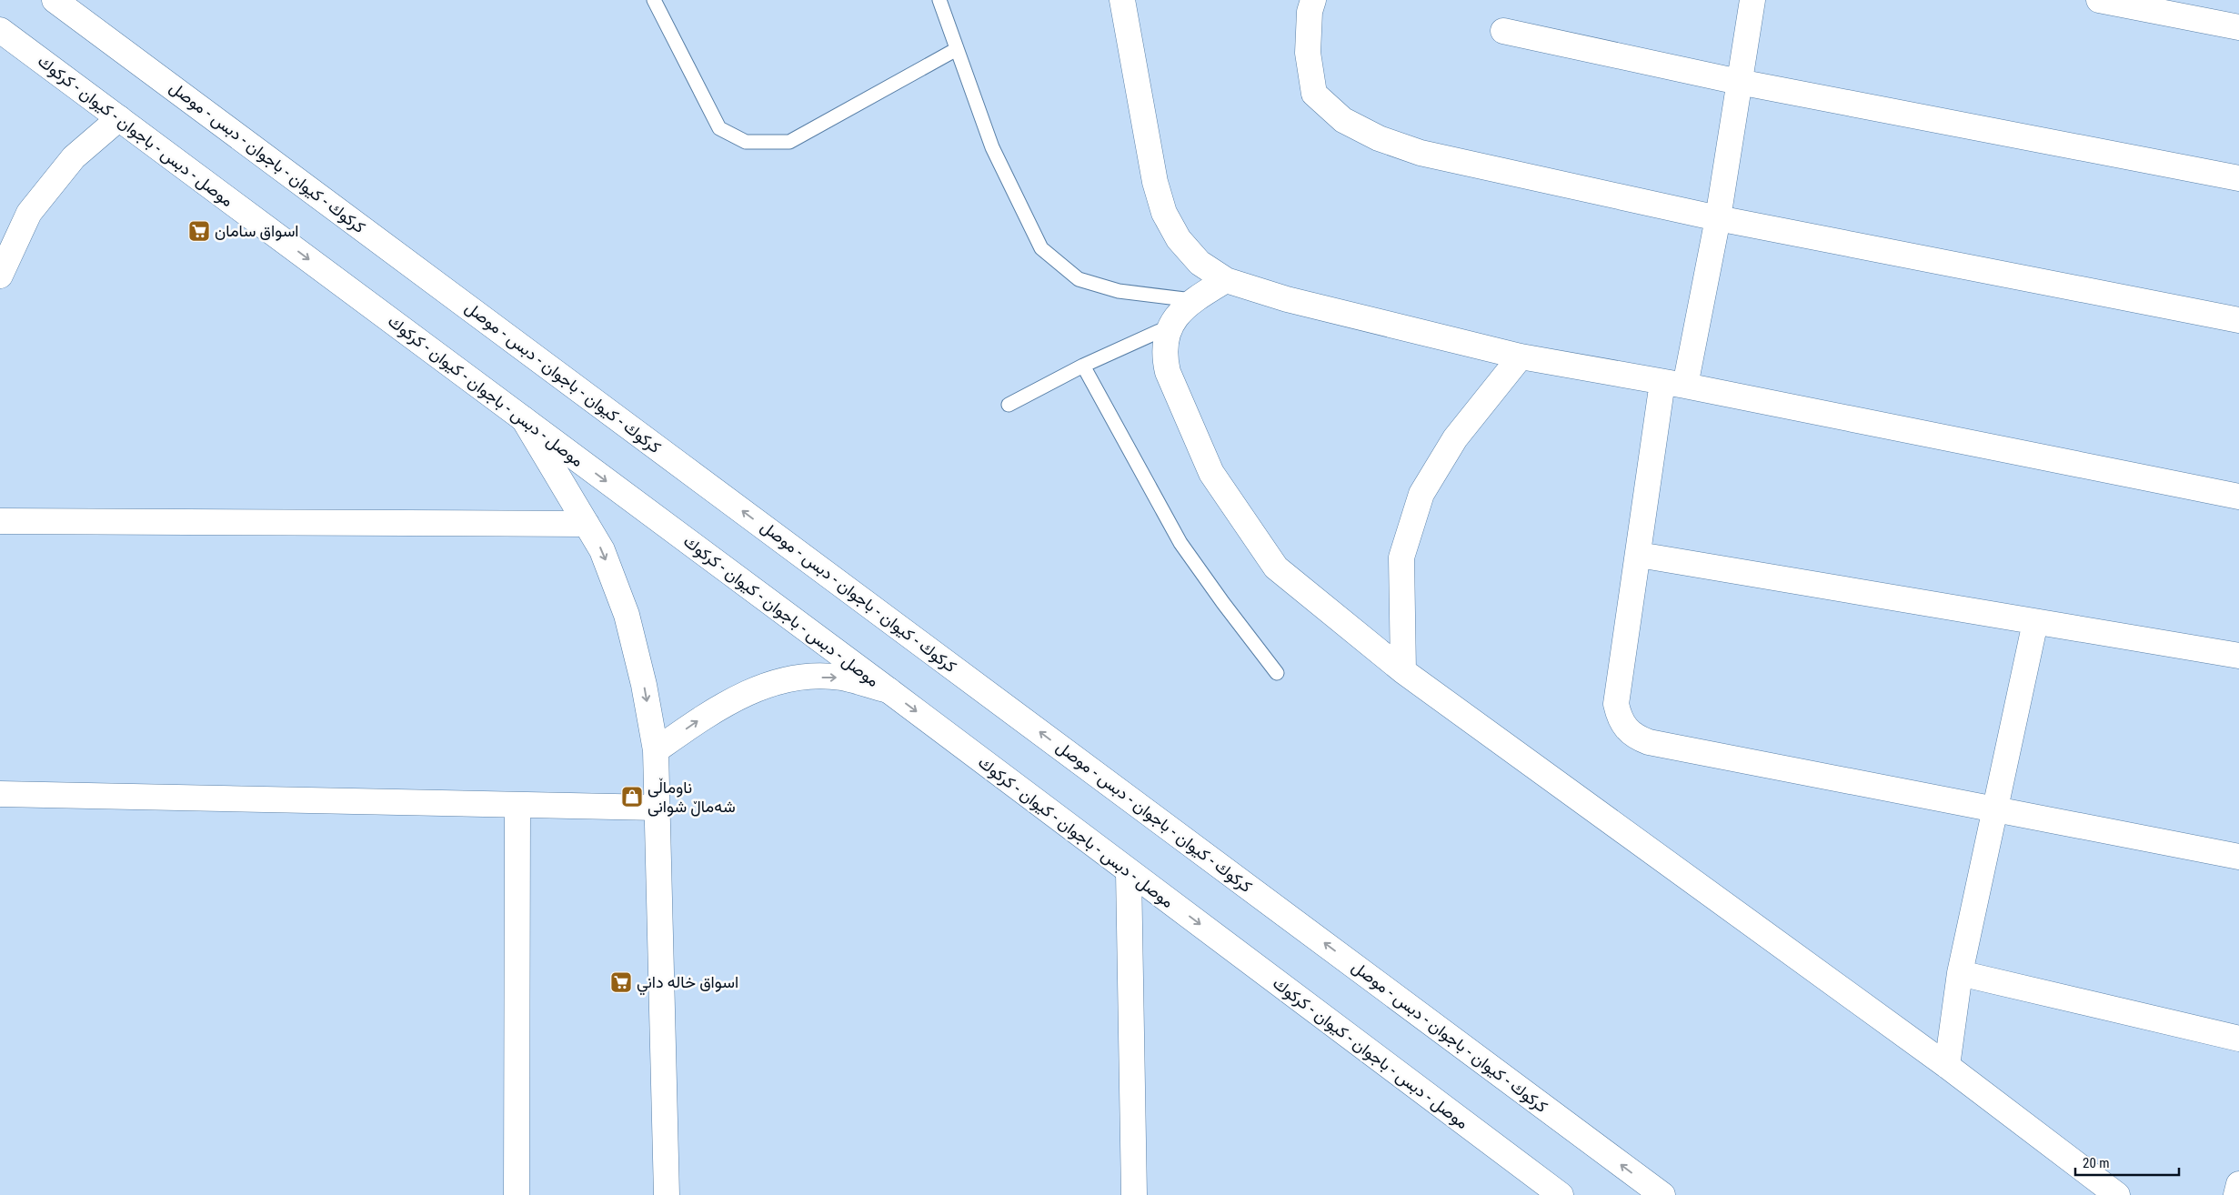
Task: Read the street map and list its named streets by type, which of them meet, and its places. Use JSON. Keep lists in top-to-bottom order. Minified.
{"streets":{"street":["موصل - دبس - باجوان - كيوان - كركوك","كركوك - كيوان - باجوان - دبس - موصل"]},"one_way":["موصل - دبس - باجوان - كيوان - كركوك","كركوك - كيوان - باجوان - دبس - موصل"],"places":{"supermarket":["اسواق سامان","اسواق خاله داني"],"shop":["ناوماڵی شەماڵ شوانی"]},"scale_bar":"20 m"}
